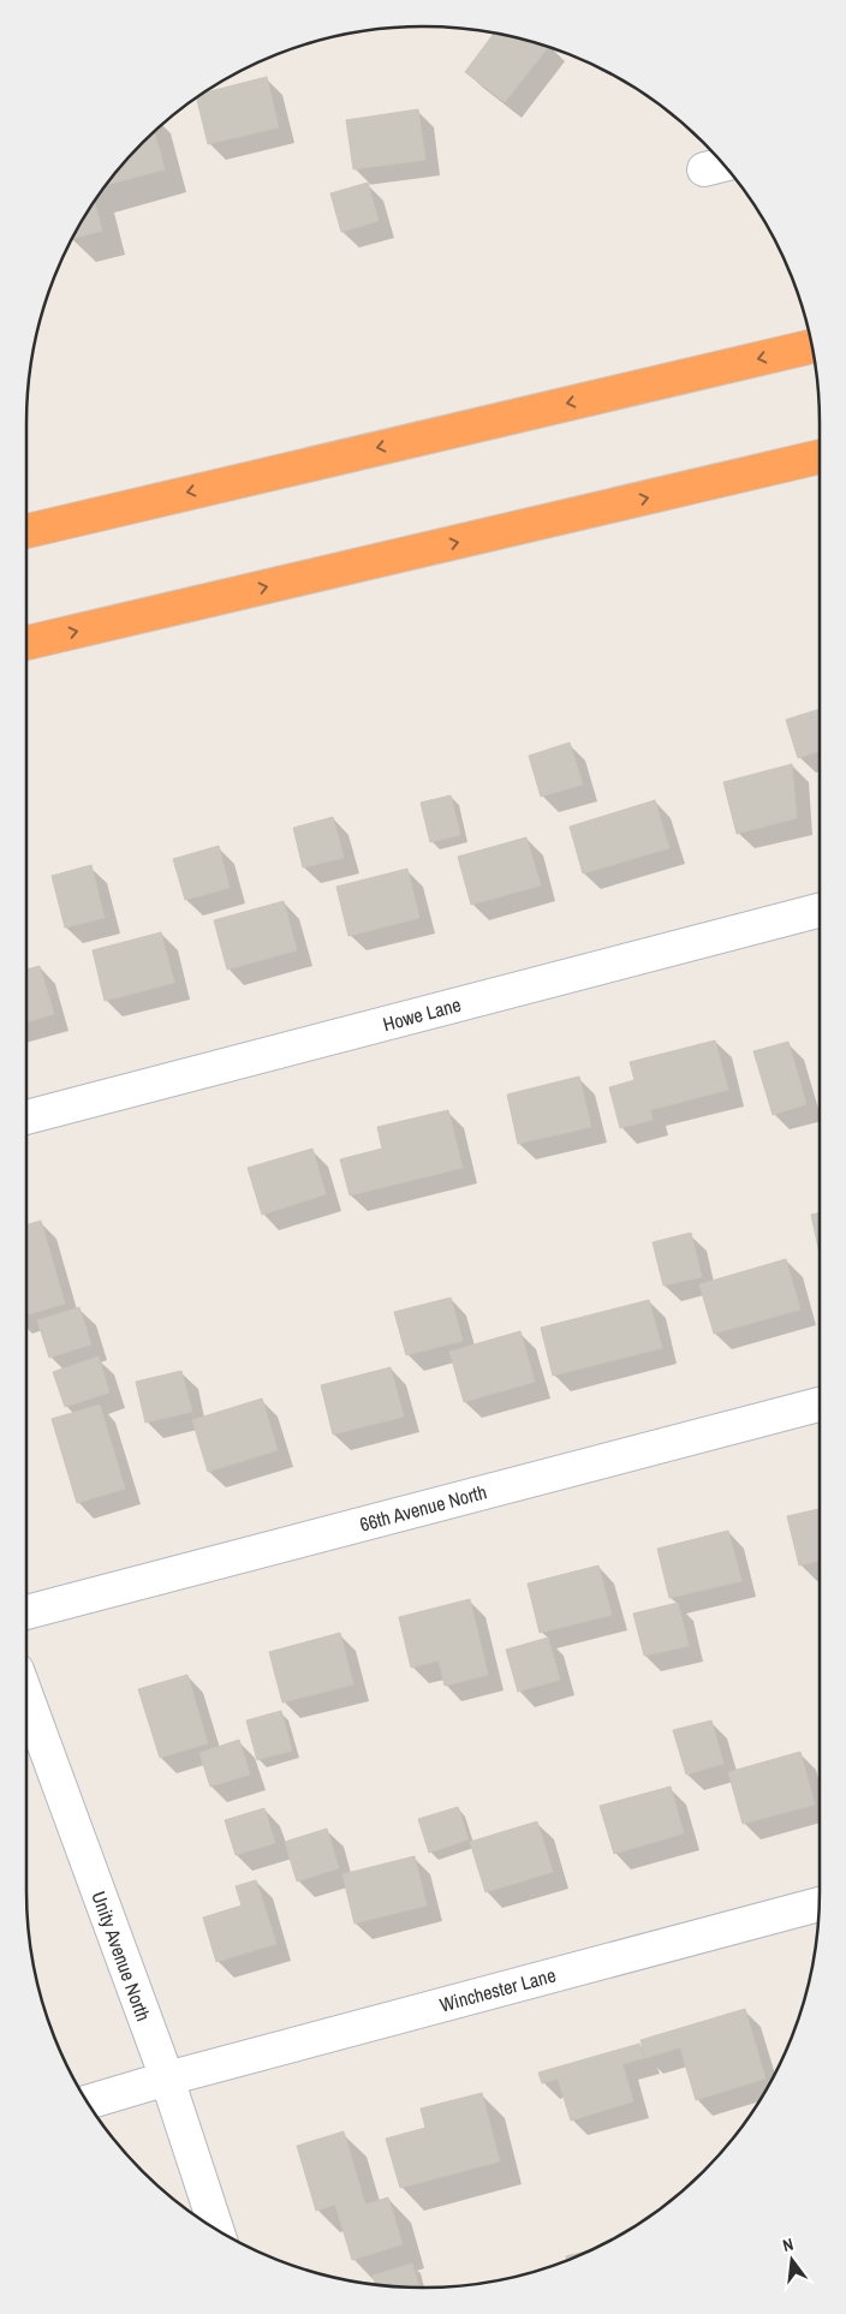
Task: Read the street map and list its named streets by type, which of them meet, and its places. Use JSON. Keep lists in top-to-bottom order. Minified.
{"streets":{"street":["Howe Lane","66th Avenue North","Unity Avenue North","Winchester Lane"]},"crossings":[["Unity Avenue North","Winchester Lane"]],"north":"top"}
